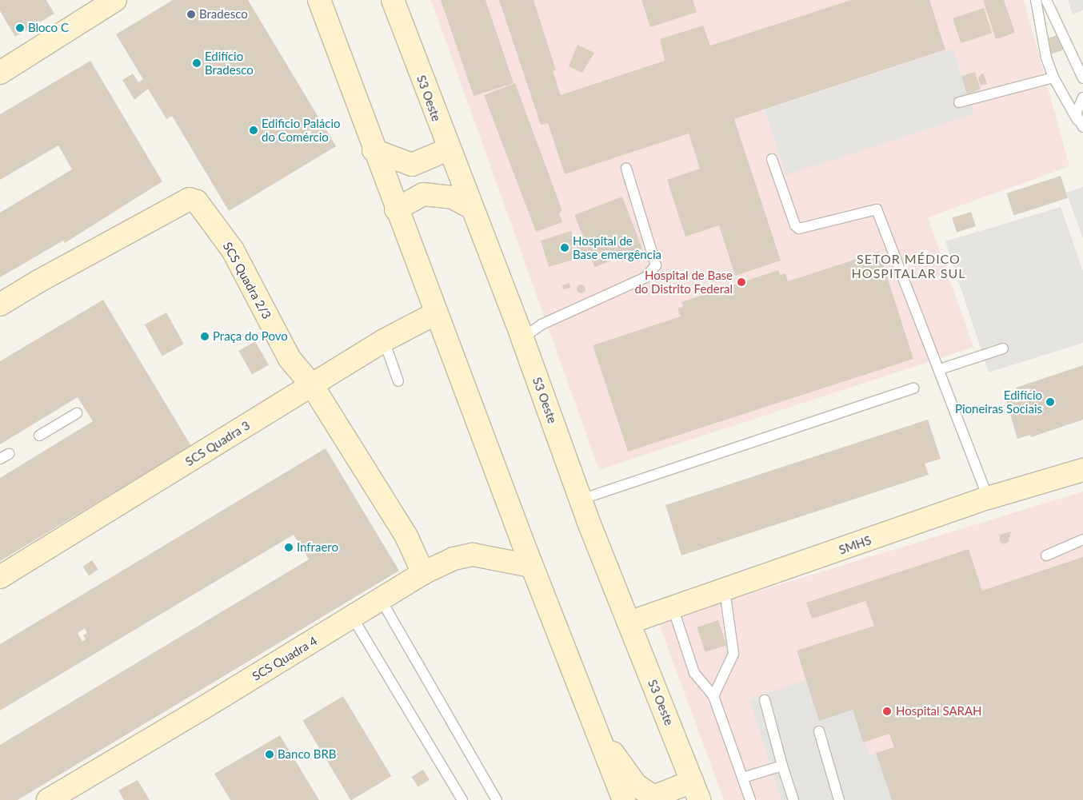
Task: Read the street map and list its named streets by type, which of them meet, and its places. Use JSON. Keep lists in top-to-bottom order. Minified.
{"streets":{"street":["S3 Oeste","SCS Quadra 2/3","SCS Quadra 3","SMHS","SCS Quadra 4"]},"crossings":[["S3 Oeste","SMHS"],["SCS Quadra 2/3","SCS Quadra 3"],["SCS Quadra 2/3","SCS Quadra 4"]],"districts":["SETOR MÉDICO HOSPITALAR SUL"],"places":["Bradesco","Bloco C","Edifício Bradesco","Edificio Palácio do Comércio","Hospital de Base emergência","Hospital de Base do Distrito Federal","Praça do Povo","Edifício Pioneiras Sociais","Infraero","Hospital SARAH","Banco BRB"]}
